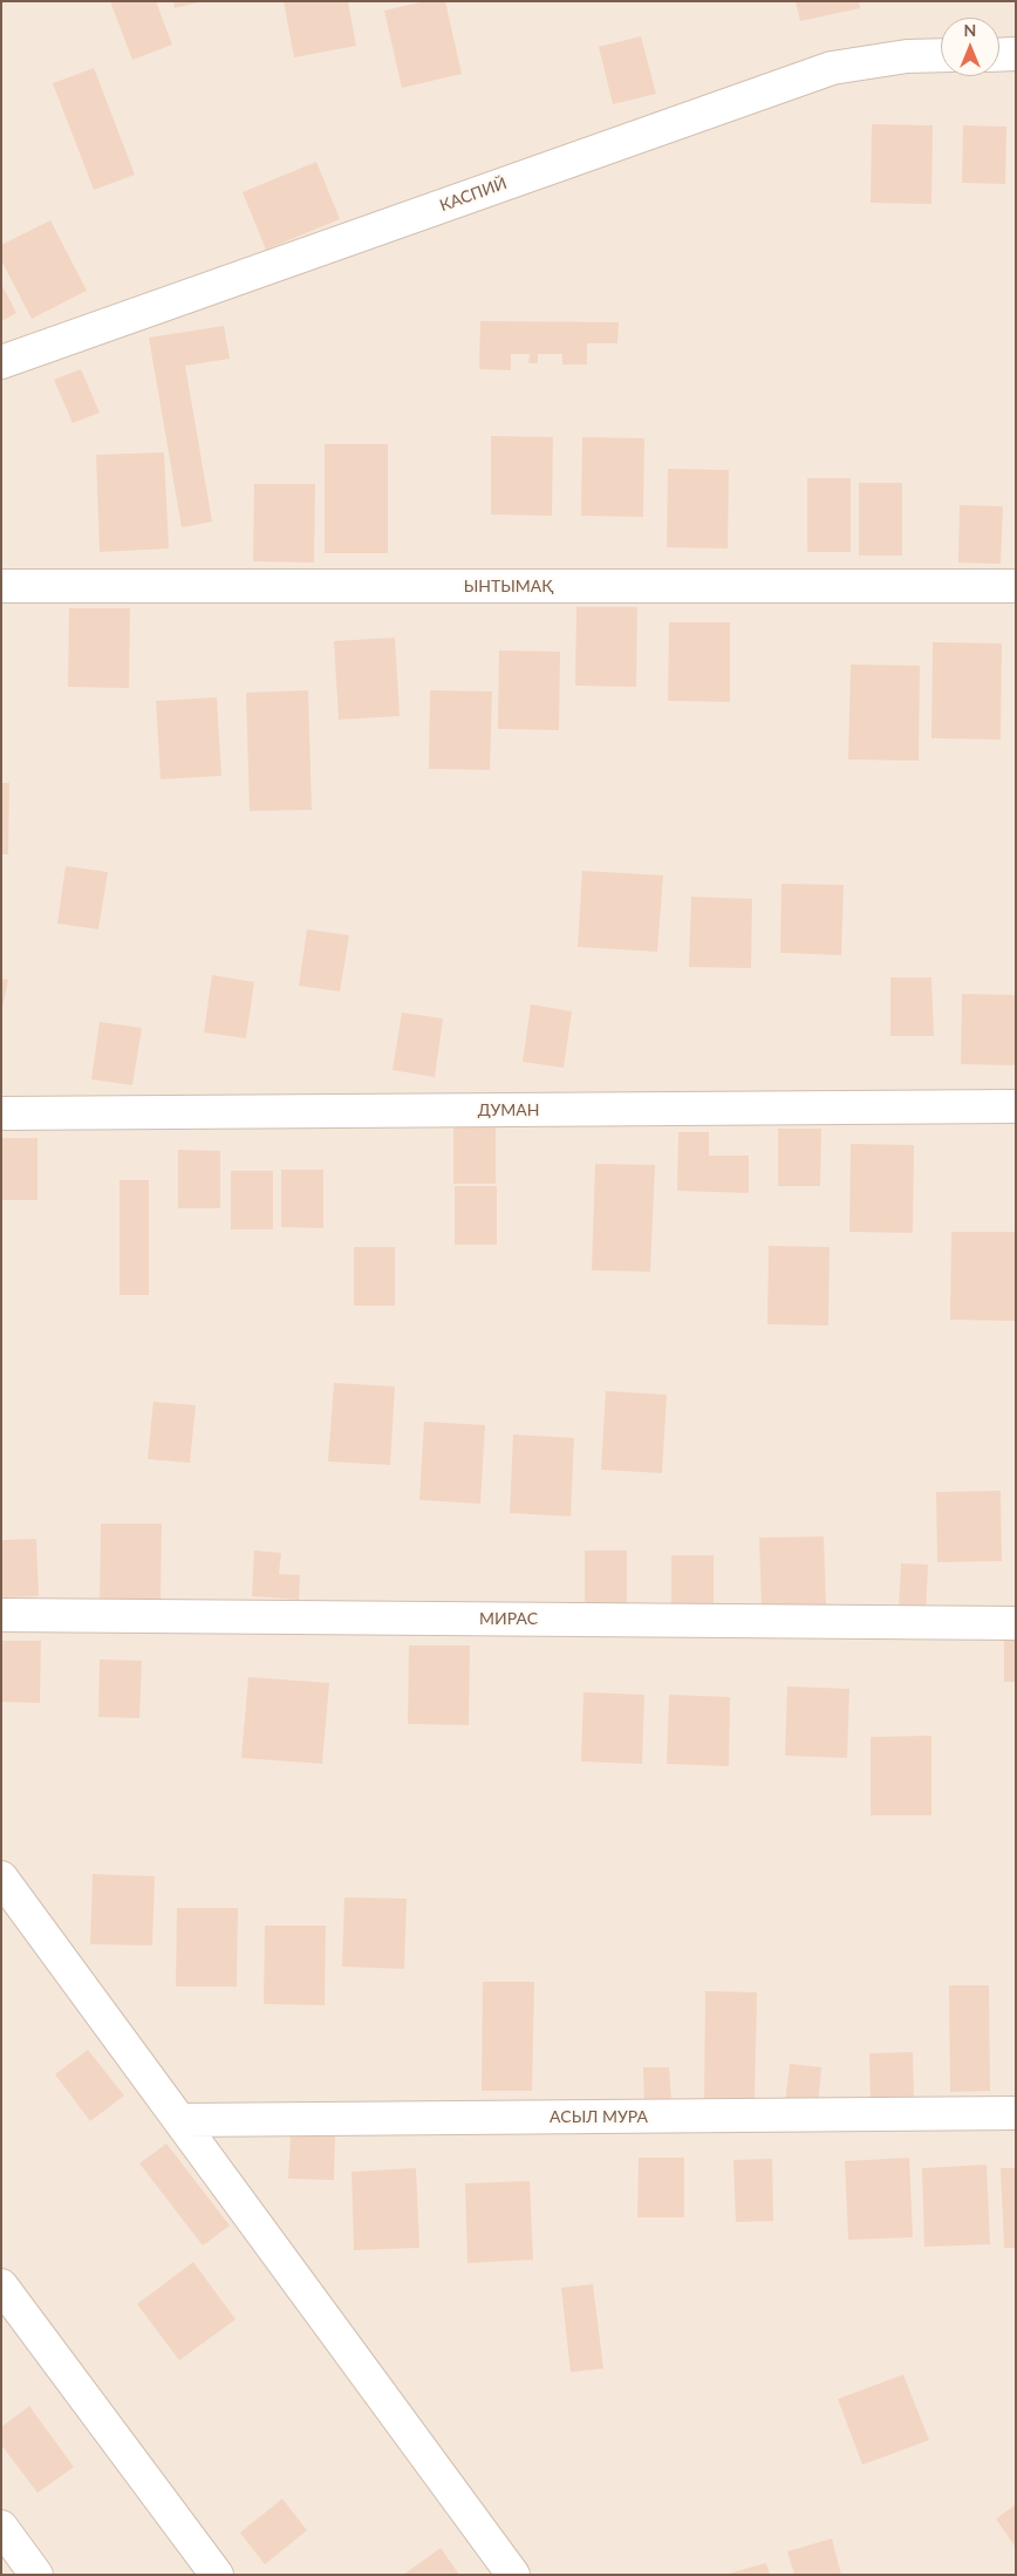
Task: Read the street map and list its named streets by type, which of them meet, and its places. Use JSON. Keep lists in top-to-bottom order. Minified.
{"streets":{"street":["КАСПИЙ","ЫНТЫМАҚ","ДУМАН","МИРАС","АСЫЛ МУРА"]},"north":"top"}
